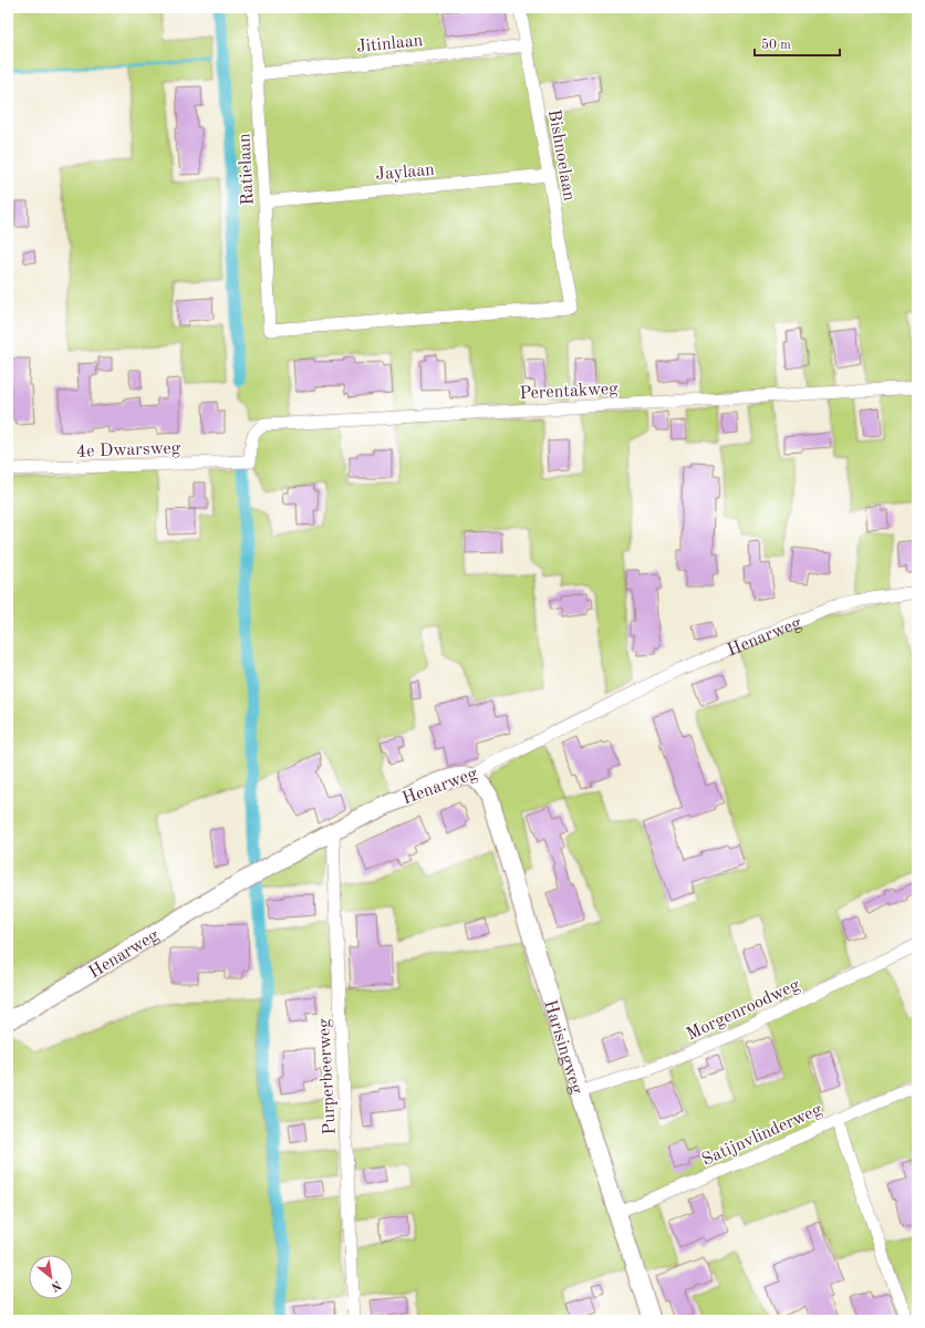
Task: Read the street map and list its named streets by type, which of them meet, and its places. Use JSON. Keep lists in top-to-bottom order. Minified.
{"streets":{"street":["Jitinlaan","Bishnoelaan","Ratielaan","Jaylaan","Perentakweg","4e Dwarsweg","Henarweg","Morgenroodweg","Harisingweg","Purperbeerweg","Satijnvlinderweg"]},"crossings":[["Jitinlaan","Bishnoelaan"],["Jitinlaan","Ratielaan"],["Bishnoelaan","Ratielaan"],["Bishnoelaan","Jaylaan"],["Ratielaan","Jaylaan"],["Perentakweg","4e Dwarsweg"],["Henarweg","Harisingweg"],["Henarweg","Purperbeerweg"],["Morgenroodweg","Harisingweg"],["Harisingweg","Satijnvlinderweg"]],"scale_bar":"50 m","north":"bottom right"}
